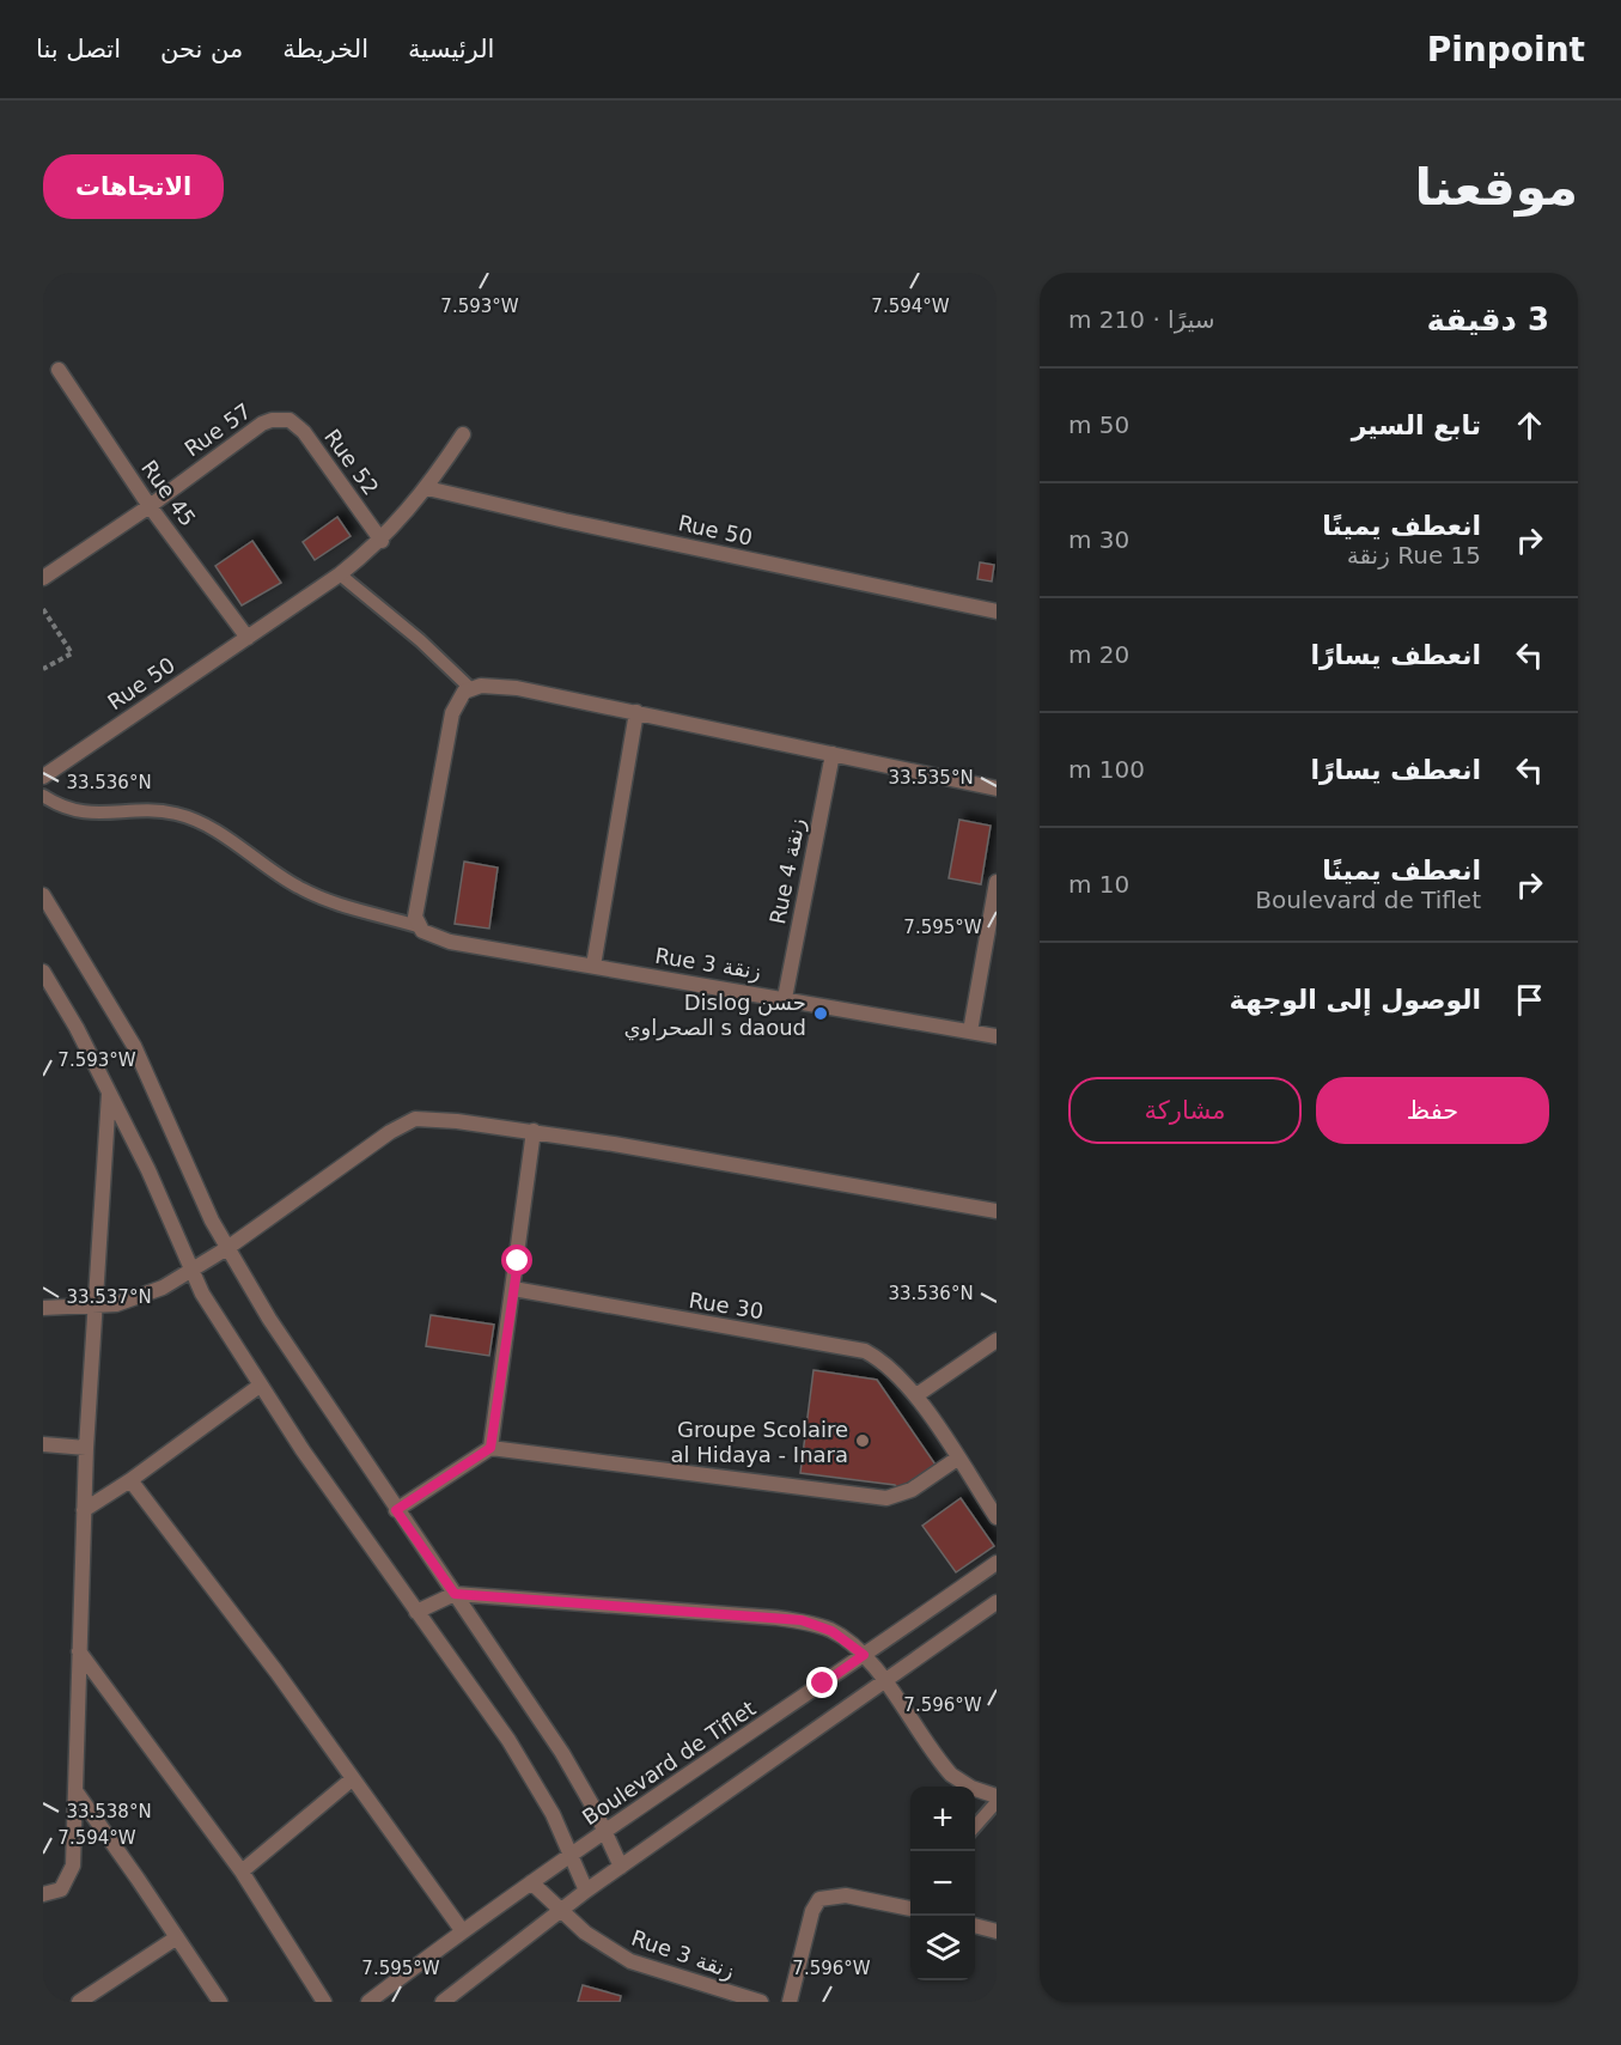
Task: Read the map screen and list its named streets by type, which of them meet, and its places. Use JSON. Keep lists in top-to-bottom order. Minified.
{"streets":{"street":["Rue 57","Rue 52","Rue 45","Rue 50","Rue 4 زنقة","Rue 3 زنقة","Rue 30","Boulevard de Tiflet"]},"crossings":[["Rue 57","Rue 52"],["Rue 57","Rue 45"],["Rue 52","Rue 50"],["Rue 45","Rue 50"],["Rue 4 زنقة","Rue 3 زنقة"],["Rue 3 زنقة","Boulevard de Tiflet"]],"places":["Dislog حسن الصحراوي s daoud","Groupe Scolaire al Hidaya - Inara"],"page":{"header":"Pinpoint","nav":["الرئيسية","الخريطة","من نحن","اتصل بنا"],"buttons":["الاتجاهات",["حفظ","مشاركة"]],"title":"موقعنا","heading":["3 دقيقة","سيرًا · 210 m"],"list":[["تابع السير","50 m"],["انعطف يمينًا","Rue 15 زنقة","30 m"],["انعطف يسارًا","20 m"],["انعطف يسارًا","100 m"],["انعطف يمينًا","Boulevard de Tiflet","10 m"],"الوصول إلى الوجهة"],"map_buttons":["+","−"]},"coordinates":["7.593°W","7.594°W","33.535°N","33.536°N","7.595°W","33.537°N","7.596°W","33.538°N"]}
